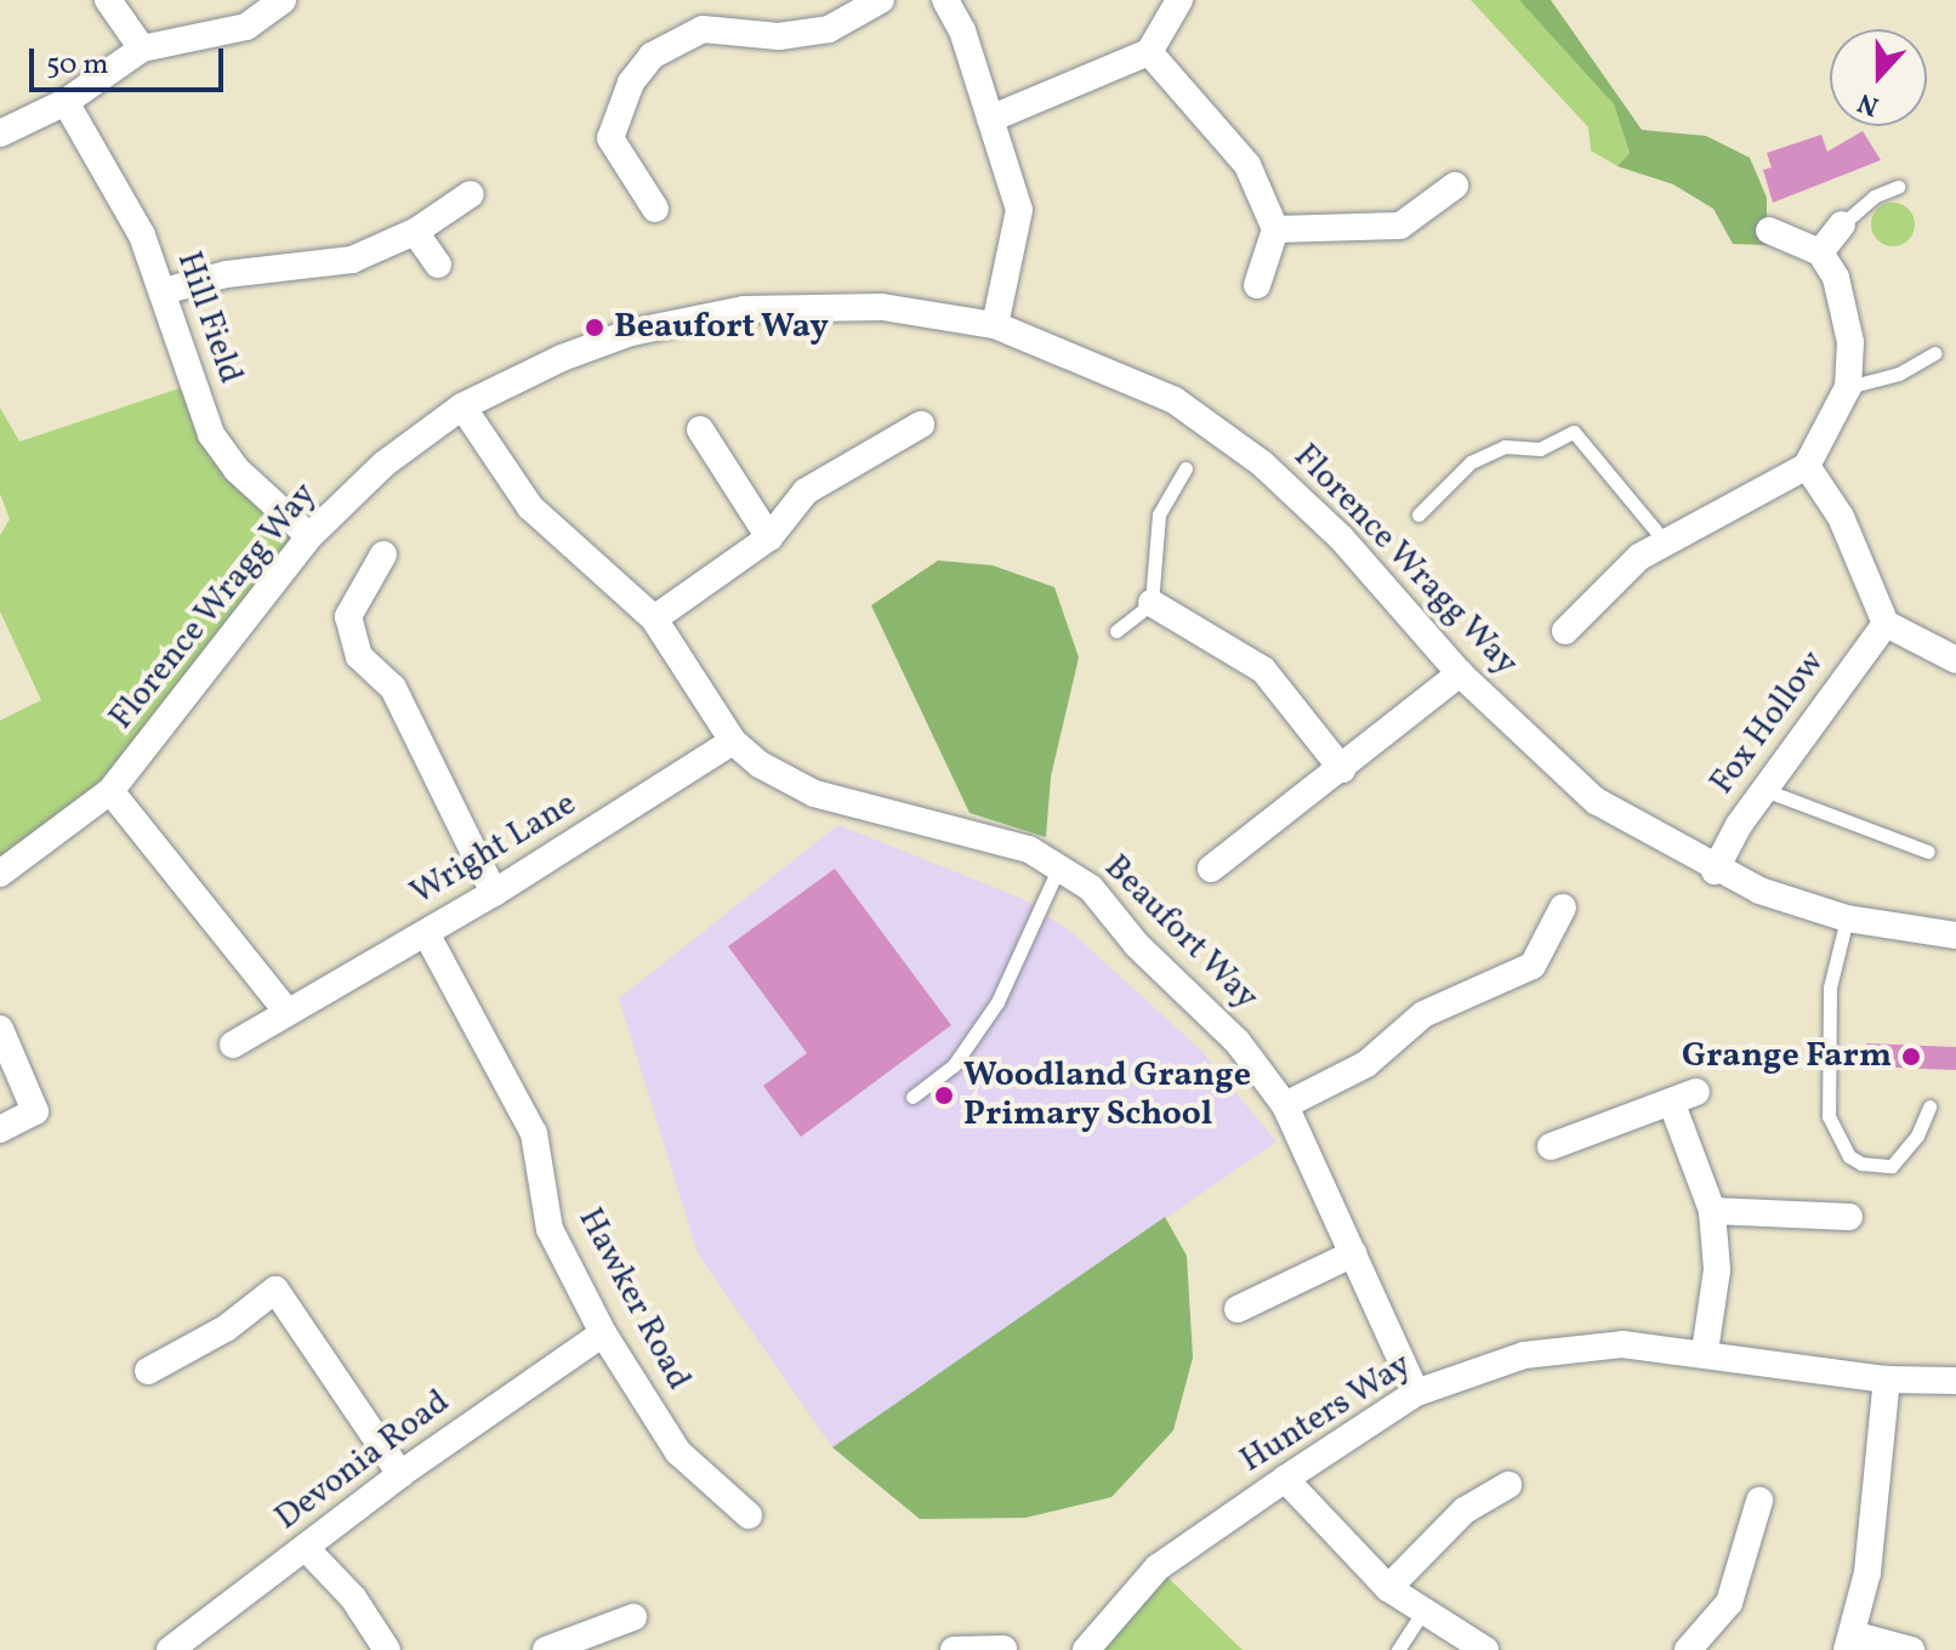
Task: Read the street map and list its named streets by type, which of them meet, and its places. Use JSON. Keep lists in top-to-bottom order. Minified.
{"streets":{"street":["Hill Field","Florence Wragg Way","Fox Hollow","Wright Lane","Beaufort Way","Hawker Road","Hunters Way","Devonia Road"]},"crossings":[["Hill Field","Florence Wragg Way"],["Florence Wragg Way","Fox Hollow"],["Florence Wragg Way","Beaufort Way"],["Wright Lane","Beaufort Way"],["Wright Lane","Hawker Road"],["Beaufort Way","Hunters Way"],["Hawker Road","Devonia Road"]],"places":["Beaufort Way","Grange Farm","Woodland Grange Primary School"],"scale_bar":"50 m","north":"bottom"}
